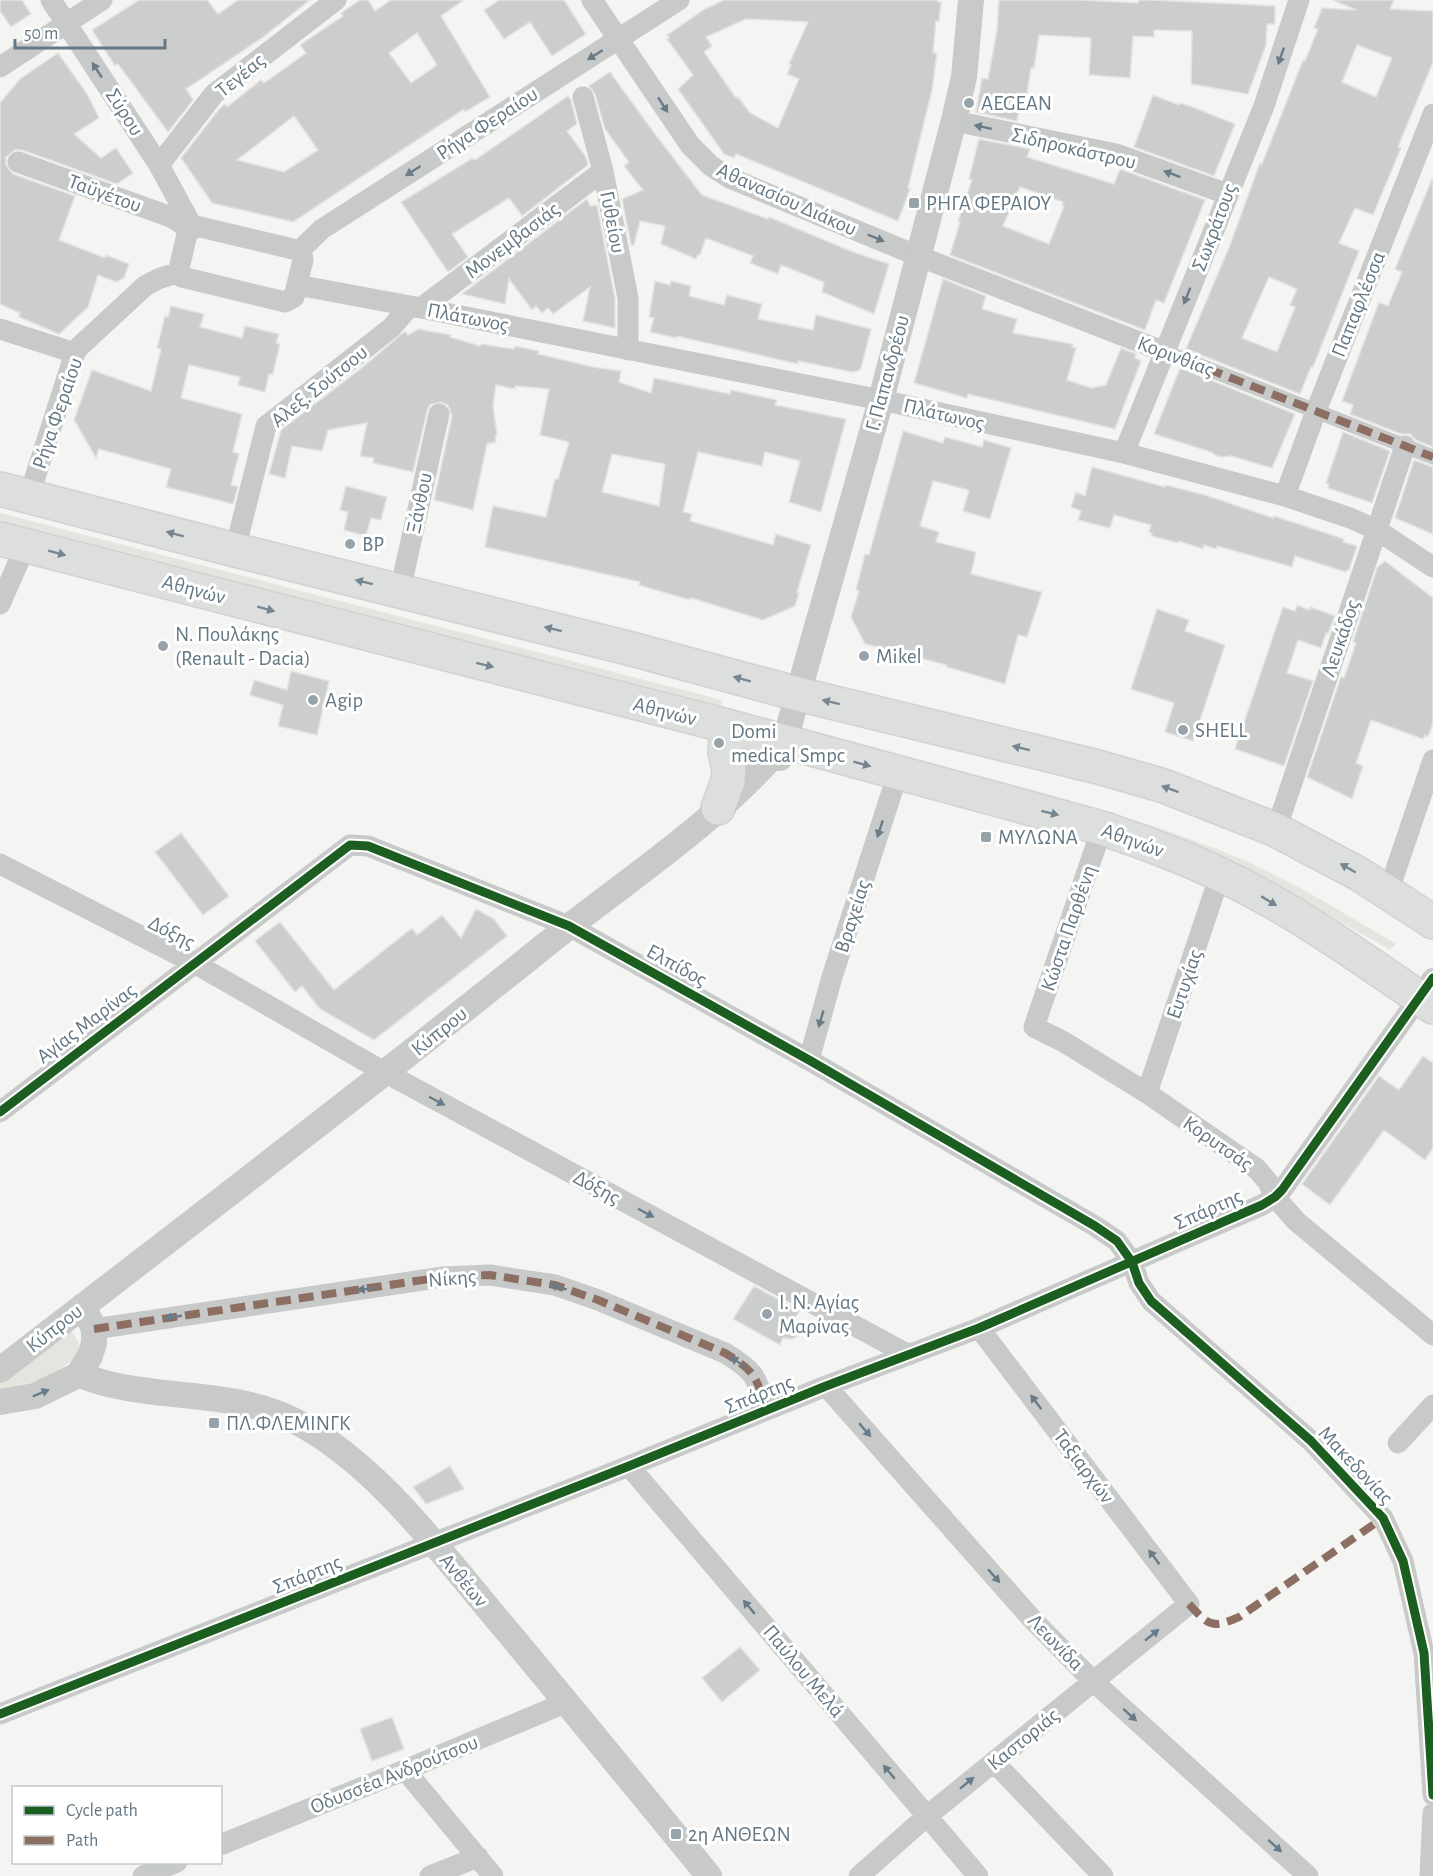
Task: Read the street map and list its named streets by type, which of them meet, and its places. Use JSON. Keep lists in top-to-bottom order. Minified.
{"streets":{"highway":["Αθηνών"],"street":["Τεγέας","Σύρου","Ρήγα Φεραίου","Σιδηροκάστρου","Ταϋγέτου","Αθανασίου Διάκου","Γυθείου","Σωκράτους","Μονεμβασιάς","Παπαφλέσσα","Πλάτωνος","Κορινθίας","Γ. Παπανδρέου","Αλεξ. Σούτσου","Ξάνθου","Λευκάδος","Βραχείας","Κώστα Παρθένη","Δόξης","Ελπίδος","Ευτυχίας","Αγίας Μαρίνας","Κύπρου","Κορυτσάς","Σπάρτης","Νίκης","Μακεδονίας","Ταξιαρχών","Ανθέων","Λεωνίδα","Παύλου Μελά","Καστοριάς","Οδυσσέα Ανδρούτσου"]},"crossings":[["Τεγέας","Σύρου"],["Σύρου","Ταϋγέτου"],["Ρήγα Φεραίου","Αθανασίου Διάκου"],["Σιδηροκάστρου","Σωκράτους"],["Σιδηροκάστρου","Γ. Παπανδρέου"],["Αθανασίου Διάκου","Κορινθίας"],["Αθανασίου Διάκου","Γ. Παπανδρέου"],["Γυθείου","Μονεμβασιάς"],["Γυθείου","Πλάτωνος"],["Σωκράτους","Πλάτωνος"],["Σωκράτους","Κορινθίας"],["Μονεμβασιάς","Πλάτωνος"],["Μονεμβασιάς","Αλεξ. Σούτσου"],["Παπαφλέσσα","Πλάτωνος"],["Παπαφλέσσα","Κορινθίας"],["Πλάτωνος","Γ. Παπανδρέου"],["Πλάτωνος","Αλεξ. Σούτσου"],["Πλάτωνος","Λευκάδος"],["Κορινθίας","Γ. Παπανδρέου"],["Κορινθίας","Λευκάδος"],["Γ. Παπανδρέου","Αθηνών"],["Γ. Παπανδρέου","Κύπρου"],["Αθηνών","Βραχείας"],["Αθηνών","Κώστα Παρθένη"],["Αθηνών","Ευτυχίας"],["Αθηνών","Κύπρου"],["Αθηνών","Σπάρτης"],["Βραχείας","Ελπίδος"],["Κώστα Παρθένη","Κορυτσάς"],["Δόξης","Ελπίδος"],["Δόξης","Αγίας Μαρίνας"],["Δόξης","Κύπρου"],["Δόξης","Σπάρτης"],["Ελπίδος","Αγίας Μαρίνας"],["Ελπίδος","Κύπρου"],["Ελπίδος","Σπάρτης"],["Ελπίδος","Μακεδονίας"],["Ευτυχίας","Κορυτσάς"],["Κορυτσάς","Σπάρτης"],["Σπάρτης","Νίκης"],["Σπάρτης","Μακεδονίας"],["Σπάρτης","Ταξιαρχών"],["Σπάρτης","Ανθέων"],["Σπάρτης","Λεωνίδα"],["Σπάρτης","Παύλου Μελά"],["Ταξιαρχών","Καστοριάς"],["Ανθέων","Οδυσσέα Ανδρούτσου"],["Λεωνίδα","Καστοριάς"],["Παύλου Μελά","Καστοριάς"]],"one_way":["Σύρου","Ρήγα Φεραίου","Σιδηροκάστρου","Αθανασίου Διάκου","Σωκράτους","Βραχείας","Δόξης","Νίκης","Ταξιαρχών","Λεωνίδα","Παύλου Μελά","Καστοριάς"],"places":{"other":["AEGEAN","BP","Ν. Πουλάκης (Renault - Dacia)","Mikel","Agip","SHELL","Domi medical Smpc","Ι. Ν. Αγίας Μαρίνας"],"transit":["ΡΗΓΑ ΦΕΡΑΙΟΥ","ΜΥΛΩΝΑ","ΠΛ.ΦΛΕΜΙΝΓΚ","2η ΑΝΘΕΩΝ"]},"legend":["Cycle path","Path"],"scale_bar":"50 m"}
